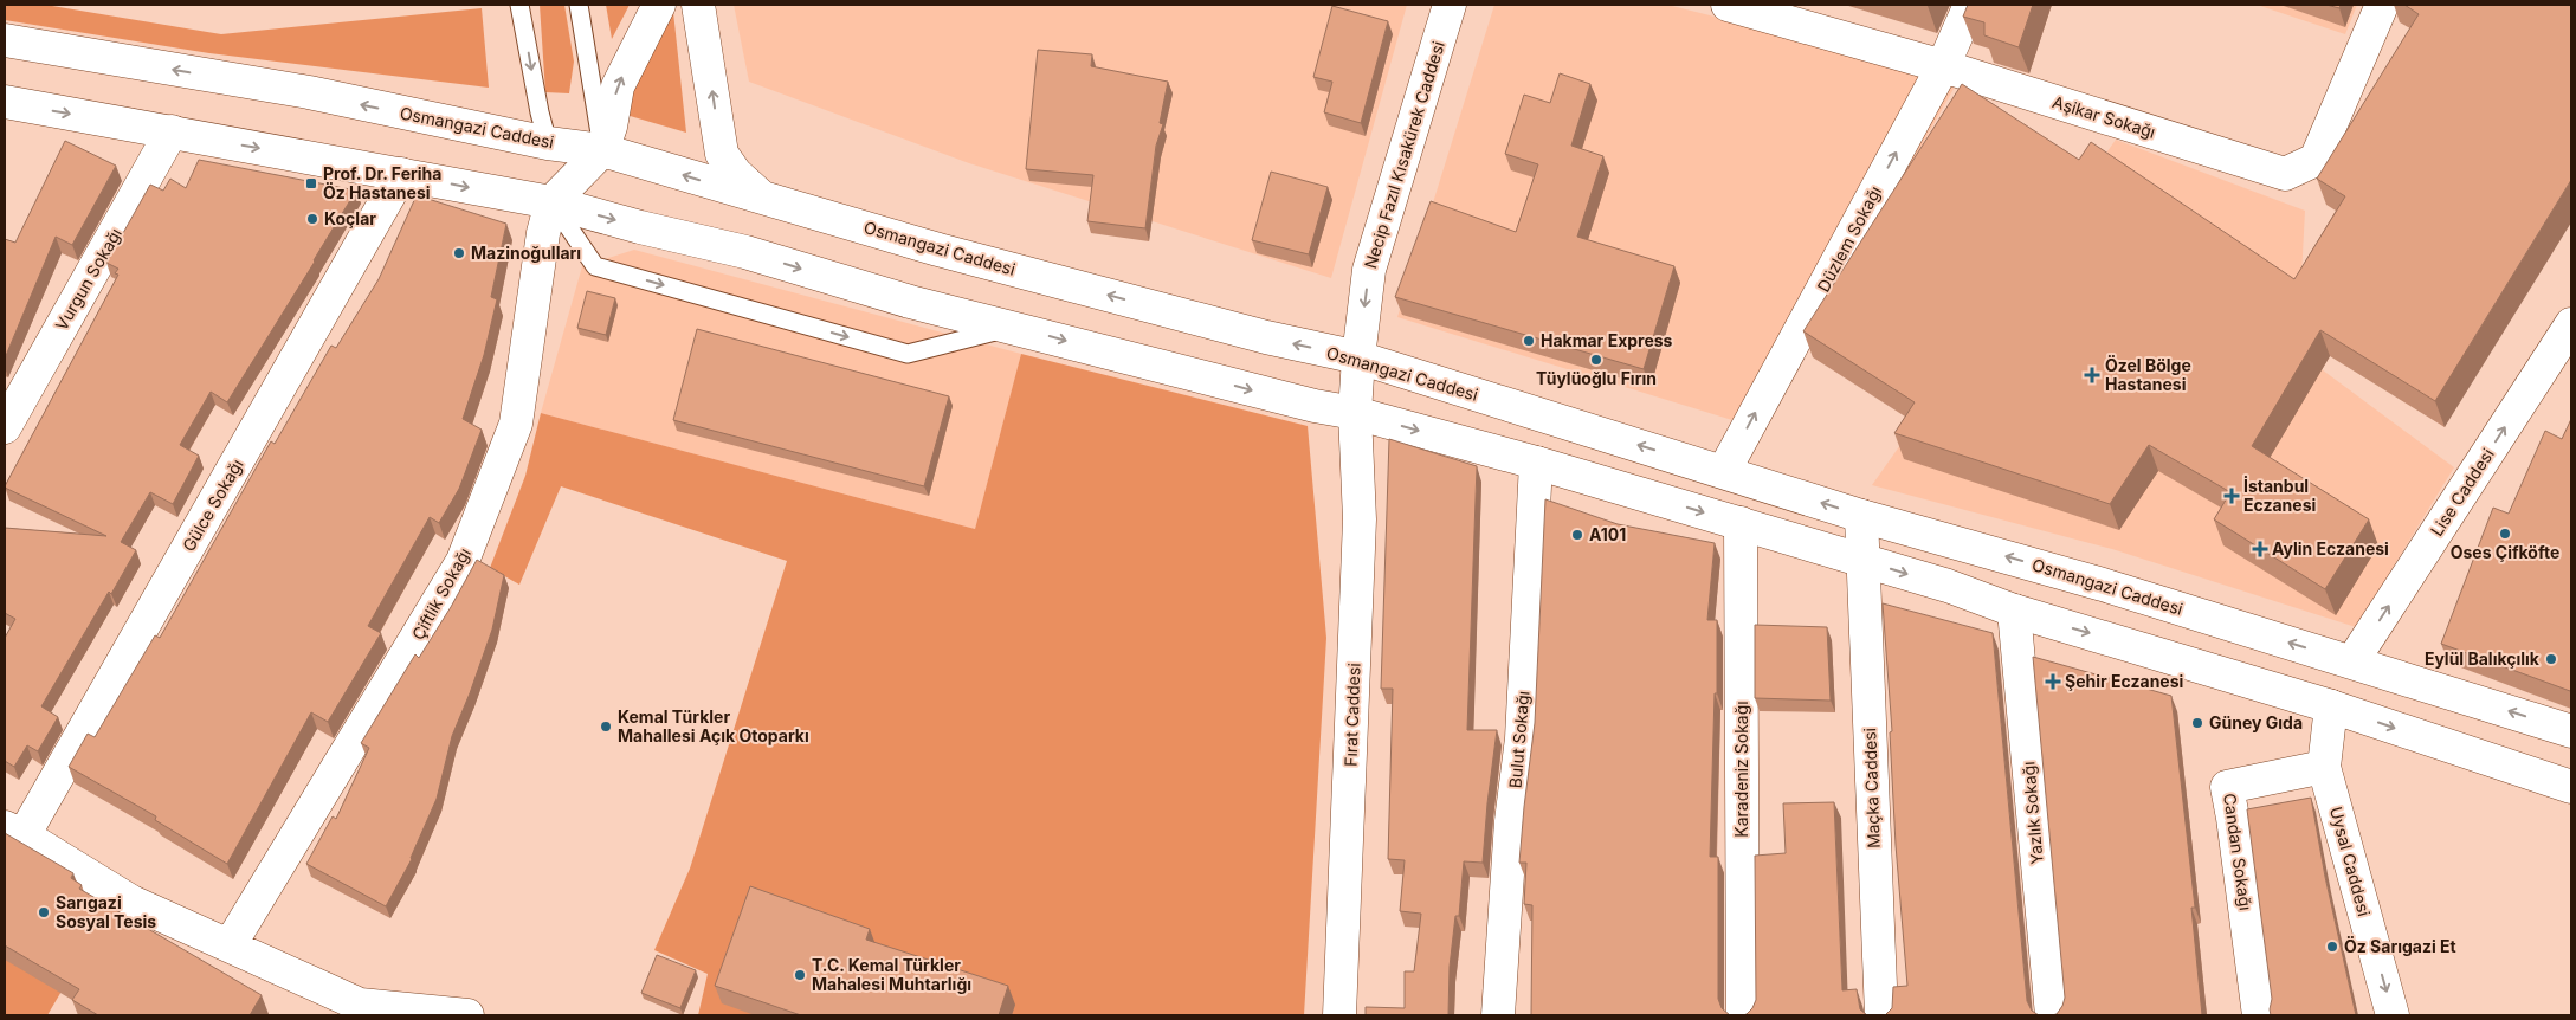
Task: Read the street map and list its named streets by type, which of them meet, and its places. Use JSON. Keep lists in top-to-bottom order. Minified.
{"streets":{"street":["Aşikar Sokağı","Osmangazi Caddesi","Necip Fazıl Kısakürek Caddesi","Düzlem Sokağı","Vurgun Sokağı","Lise Caddesi","Gülce Sokağı","Çiftlik Sokağı","Fırat Caddesi","Bulut Sokağı","Karadeniz Sokağı","Maçka Caddesi","Yazlık Sokağı","Candan Sokağı","Uysal Caddesi"]},"crossings":[["Aşikar Sokağı","Düzlem Sokağı"],["Osmangazi Caddesi","Necip Fazıl Kısakürek Caddesi"],["Osmangazi Caddesi","Düzlem Sokağı"],["Osmangazi Caddesi","Lise Caddesi"],["Necip Fazıl Kısakürek Caddesi","Fırat Caddesi"],["Candan Sokağı","Uysal Caddesi"]],"one_way":["Necip Fazıl Kısakürek Caddesi","Düzlem Sokağı","Lise Caddesi","Uysal Caddesi"],"places":{"transit":["Prof. Dr. Feriha Öz Hastanesi"],"other":["Koçlar","Mazinoğulları","Hakmar Express","Tüylüoğlu Fırın","Oses Çifköfte","A101","Eylül Balıkçılık","Güney Gıda","Kemal Türkler Mahallesi Açık Otoparkı","Sarıgazi Sosyal Tesis","Öz Sarıgazi Et","T.C. Kemal Türkler Mahalesi Muhtarlığı"],"health":["Özel Bölge Hastanesi","İstanbul Eczanesi","Aylin Eczanesi","Şehir Eczanesi"]}}
